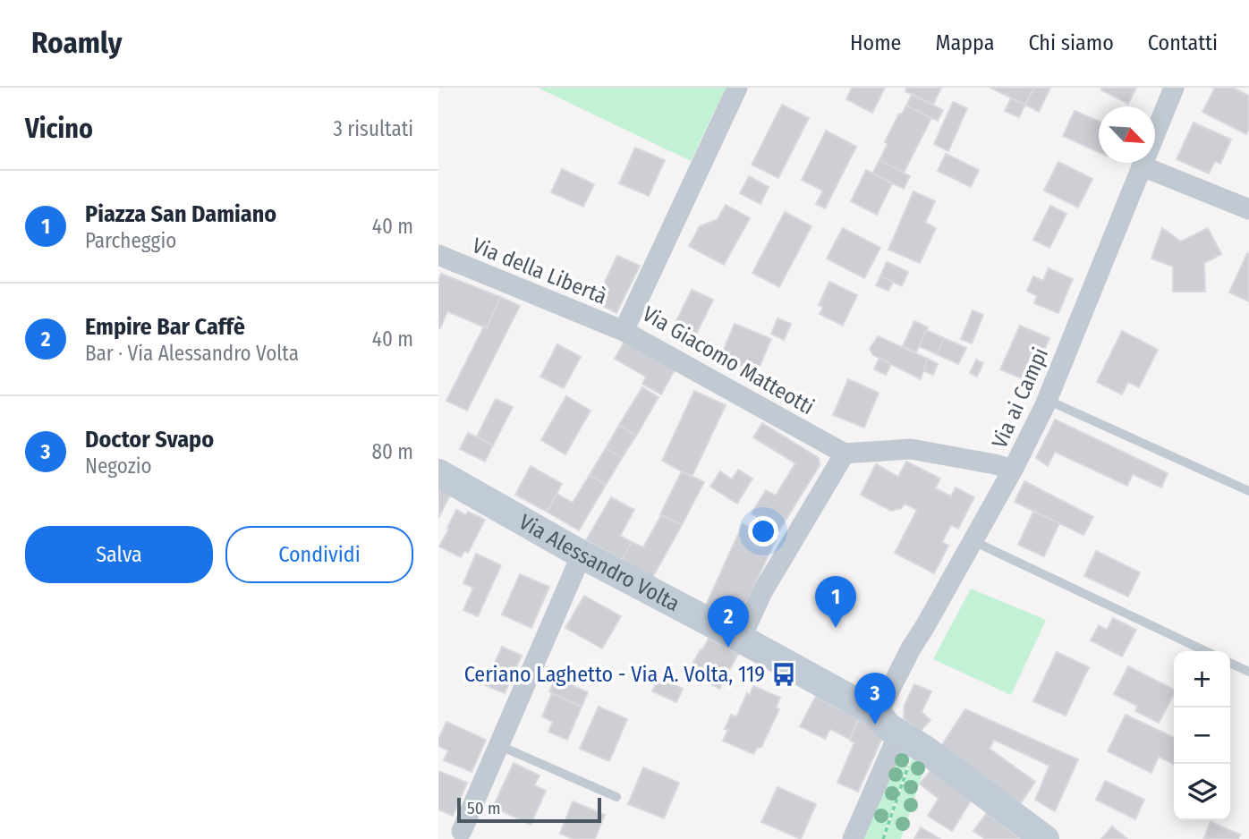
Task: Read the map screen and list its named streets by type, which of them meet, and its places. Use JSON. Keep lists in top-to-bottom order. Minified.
{"streets":{"street":["Via della Libertà","Via Giacomo Matteotti","Via ai Campi","Via Alessandro Volta"]},"crossings":[["Via della Libertà","Via Giacomo Matteotti"],["Via ai Campi","Via Alessandro Volta"]],"places":{"bus stop":["Ceriano Laghetto - Via A. Volta, 119"]},"scale_bar":"50 m","north":"bottom right","page":{"header":"Roamly","nav":["Home","Mappa","Chi siamo","Contatti"],"heading":["Vicino","3 risultati"],"list":[{"mark":"1","name":"Piazza San Damiano","note":"Parcheggio","value":"40 m"},{"mark":"2","name":"Empire Bar Caffè","note":"Bar · Via Alessandro Volta","value":"40 m"},{"mark":"3","name":"Doctor Svapo","note":"Negozio","value":"80 m"}],"buttons":["Salva","Condividi"],"pins":["1","2","3"],"map_buttons":["+","−"],"scale":"50 m"}}
